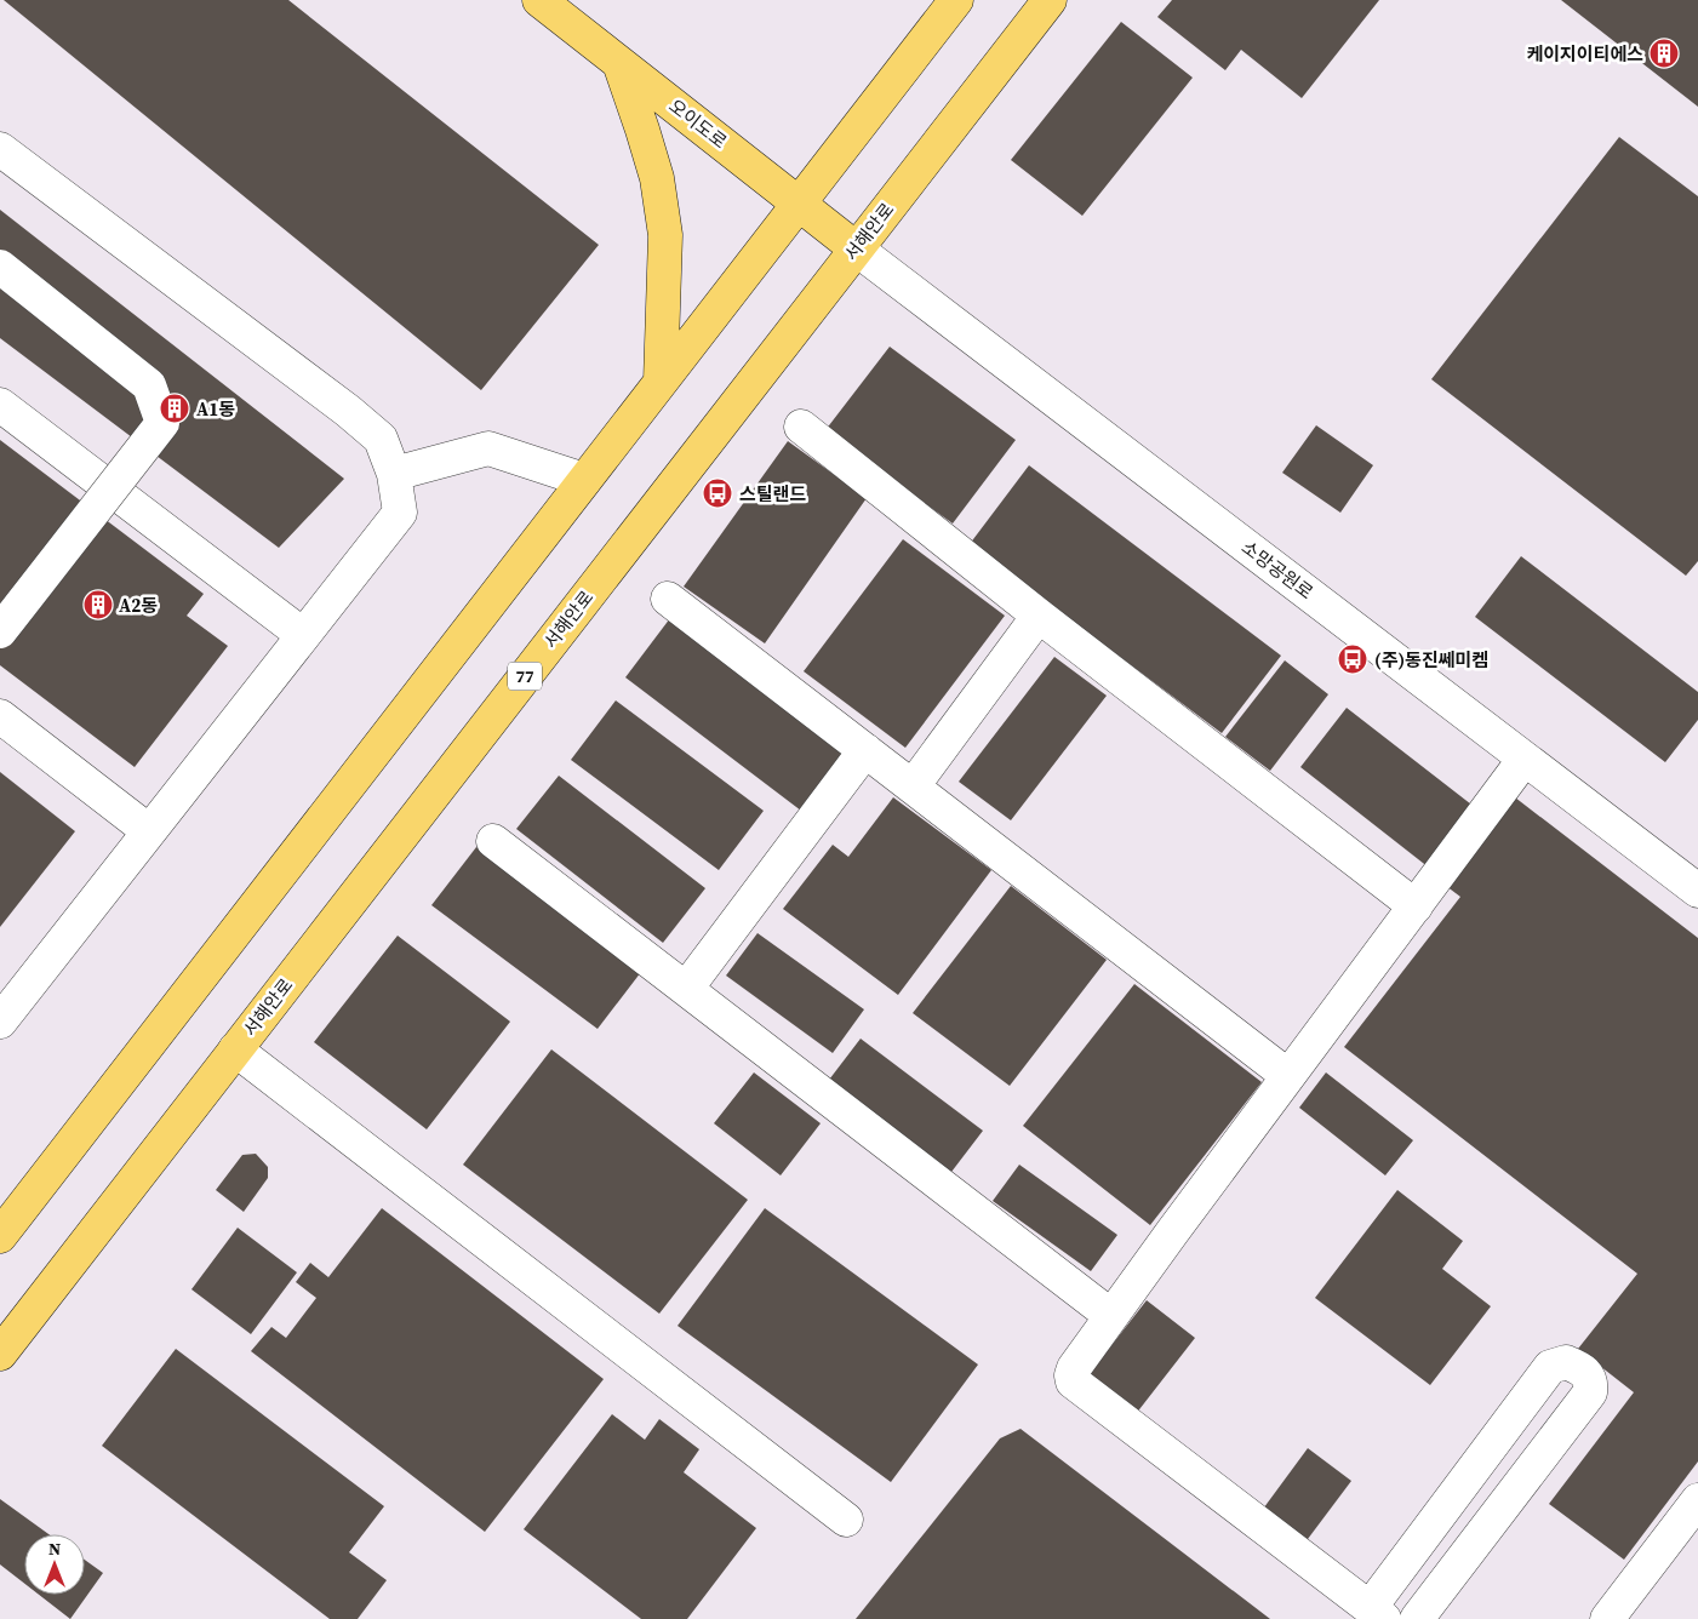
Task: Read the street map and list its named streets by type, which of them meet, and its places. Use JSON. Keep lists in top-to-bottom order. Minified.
{"streets":{"main road":["오이도로","서해안로","77"],"street":["소망공원로"]},"crossings":[["오이도로","서해안로"],["오이도로","소망공원로"],["서해안로","소망공원로"]],"places":{"building":["케이지이티에스","A1동","A2동"],"bus stop":["스틸랜드","(주)동진쎄미켐"]},"north":"top"}
